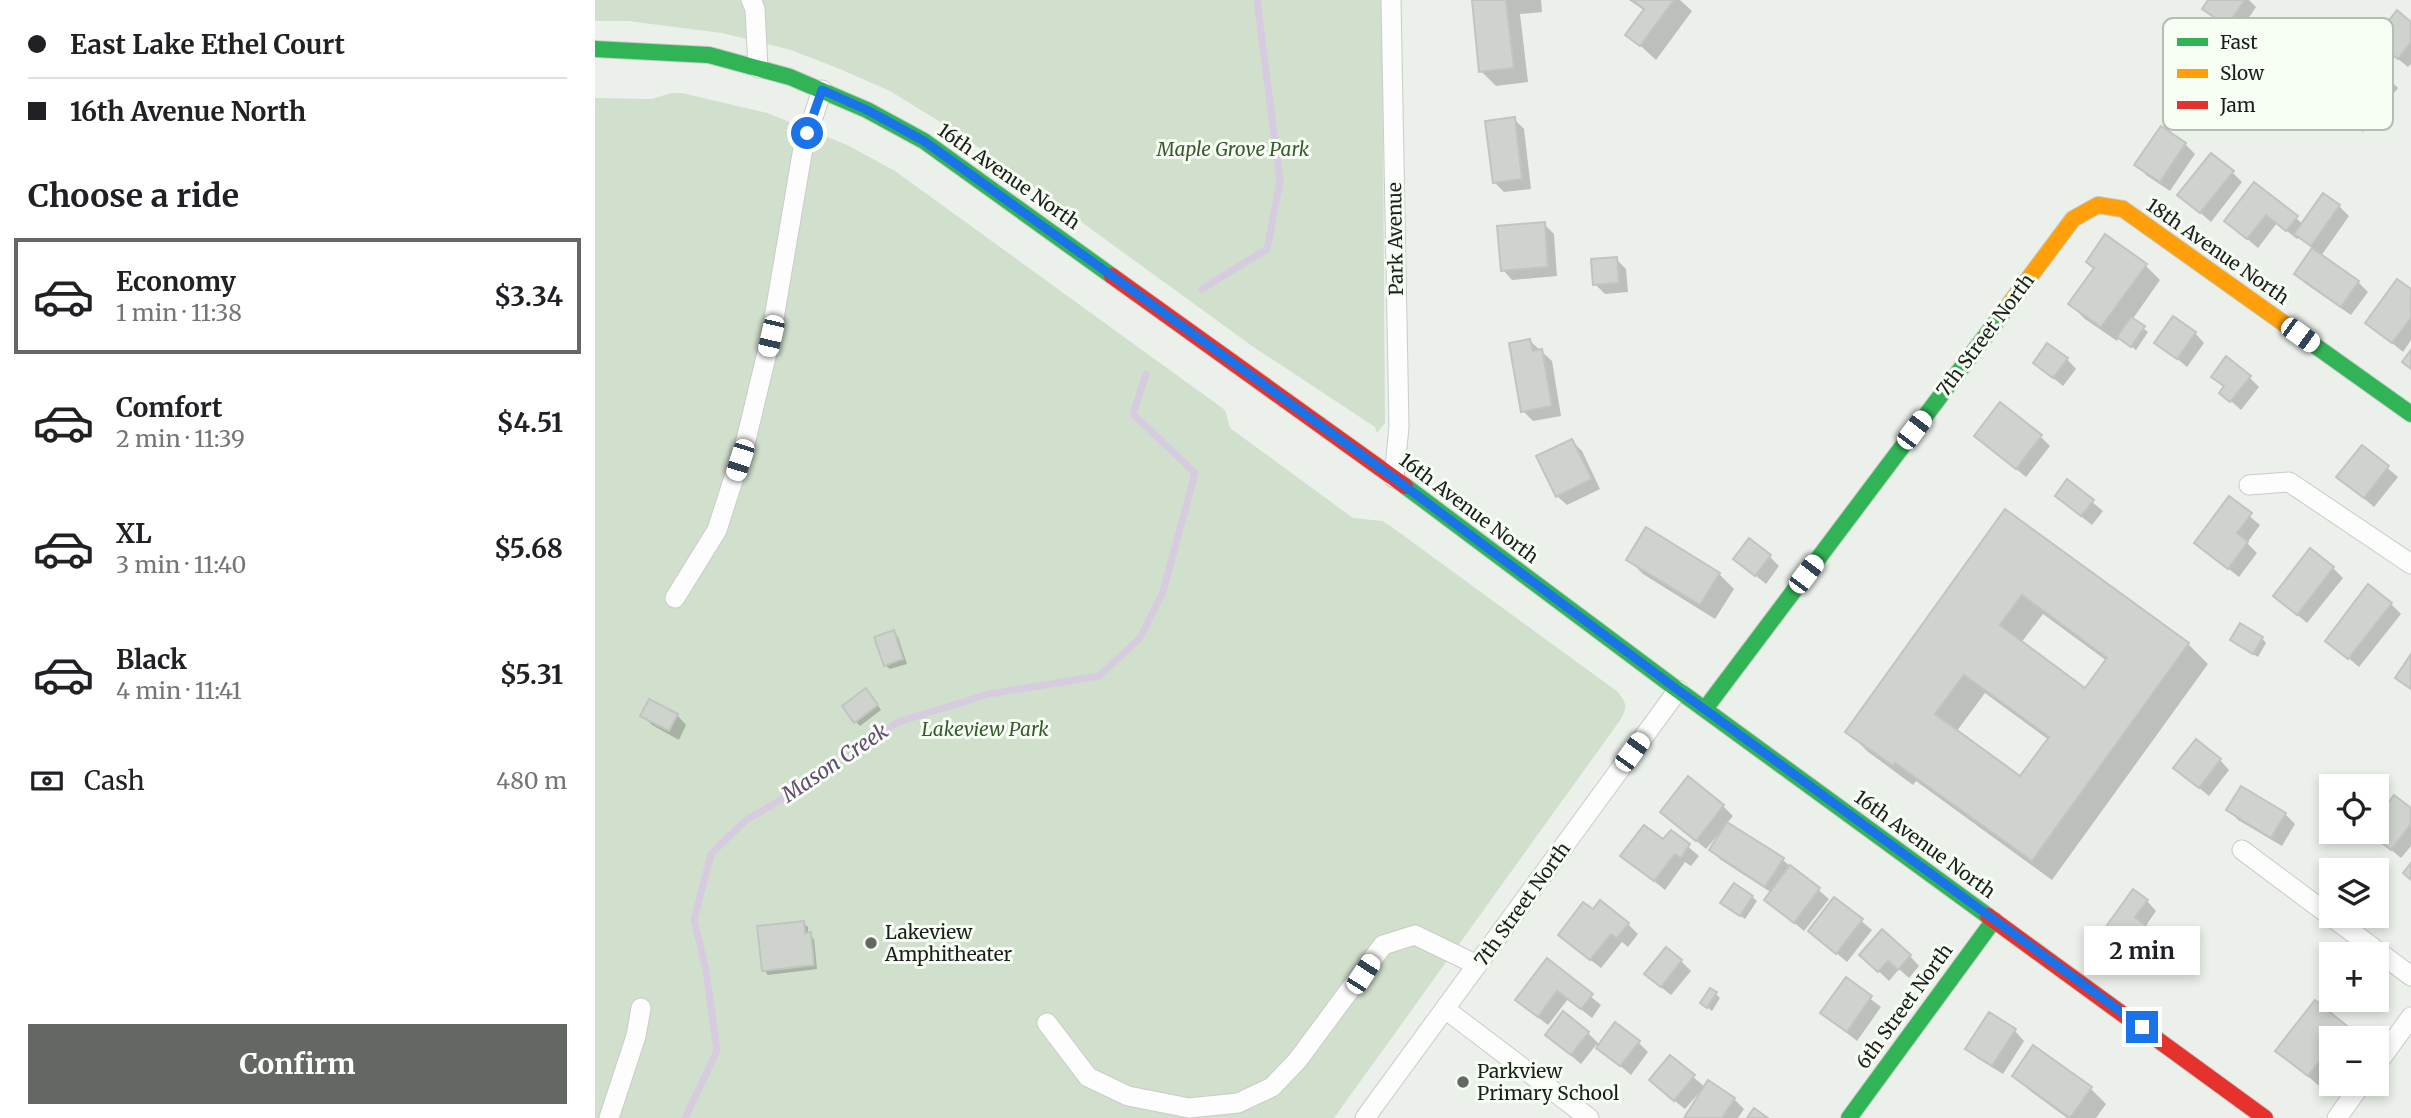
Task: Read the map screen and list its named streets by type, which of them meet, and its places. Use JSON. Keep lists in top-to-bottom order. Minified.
{"streets":{"main road":["16th Avenue North","18th Avenue North","7th Street North","6th Street North"],"street":["Park Avenue"]},"crossings":[["16th Avenue North","Park Avenue"],["16th Avenue North","7th Street North"],["16th Avenue North","6th Street North"],["18th Avenue North","7th Street North"]],"water":["Mason Creek"],"parks":["Maple Grove Park","Lakeview Park"],"places":["Lakeview Amphitheater","Parkview Primary School"],"legend":["Fast","Slow","Jam"],"page":{"banner":["East Lake Ethel Court","16th Avenue North"],"heading":"Choose a ride","list":[{"name":"Economy","note":"1 min · 11:38","value":"$3.34"},{"name":"Comfort","note":"2 min · 11:39","value":"$4.51"},{"name":"XL","note":"3 min · 11:40","value":"$5.68"},{"name":"Black","note":"4 min · 11:41","value":"$5.31"}],"pay":["Cash","480 m"],"map_buttons":["+","−"],"bubble":"2 min","buttons":"Confirm"}}
